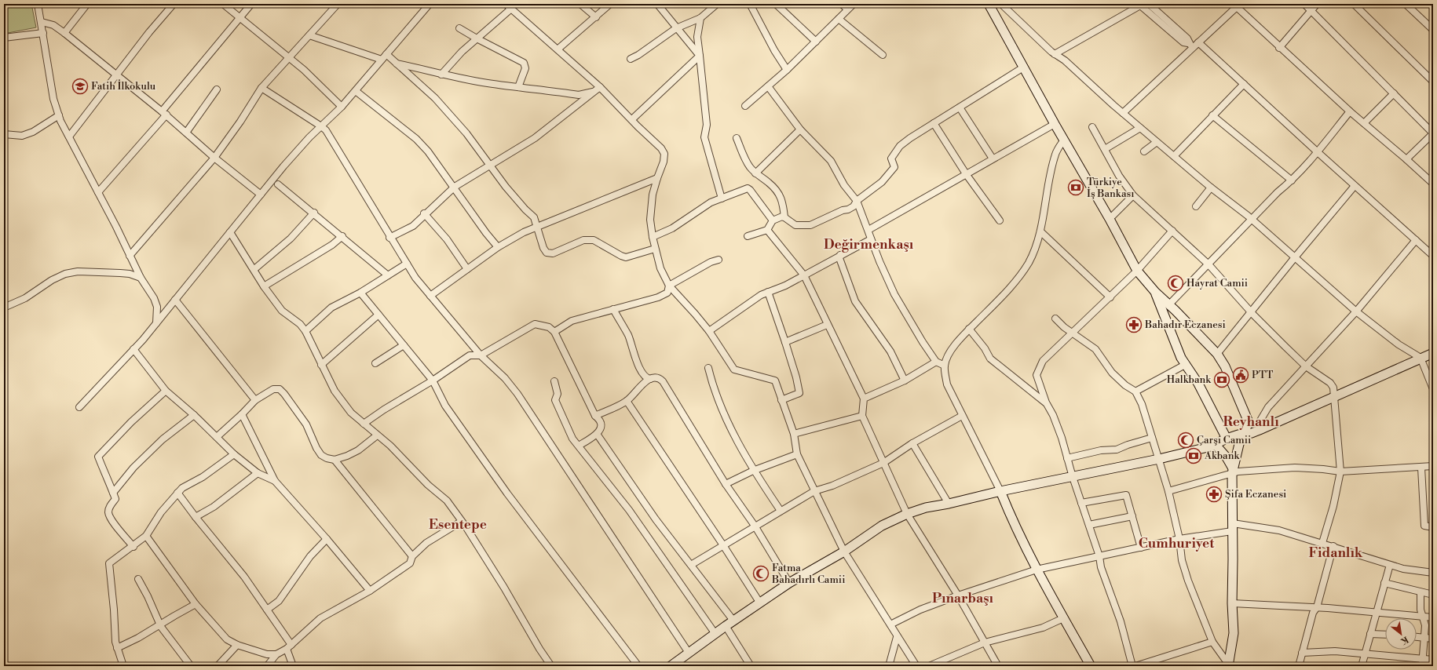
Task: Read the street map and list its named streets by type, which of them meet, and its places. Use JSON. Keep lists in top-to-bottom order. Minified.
{"districts":["Değirmenkaşı","Reyhanlı","Esentepe","Cumhuriyet","Fidanlık","Pınarbaşı"],"places":{"school or university":["Fatih İlkokulu"],"bank":["Türkiye İş Bankası","Halkbank","Akbank"],"mosque":["Hayrat Camii","Çarşı Camii","Fatma Bahadırlı Camii"],"pharmacy":["Bahadır Eczanesi","Şifa Eczanesi"],"public building":["PTT"]},"north":"bottom right"}
